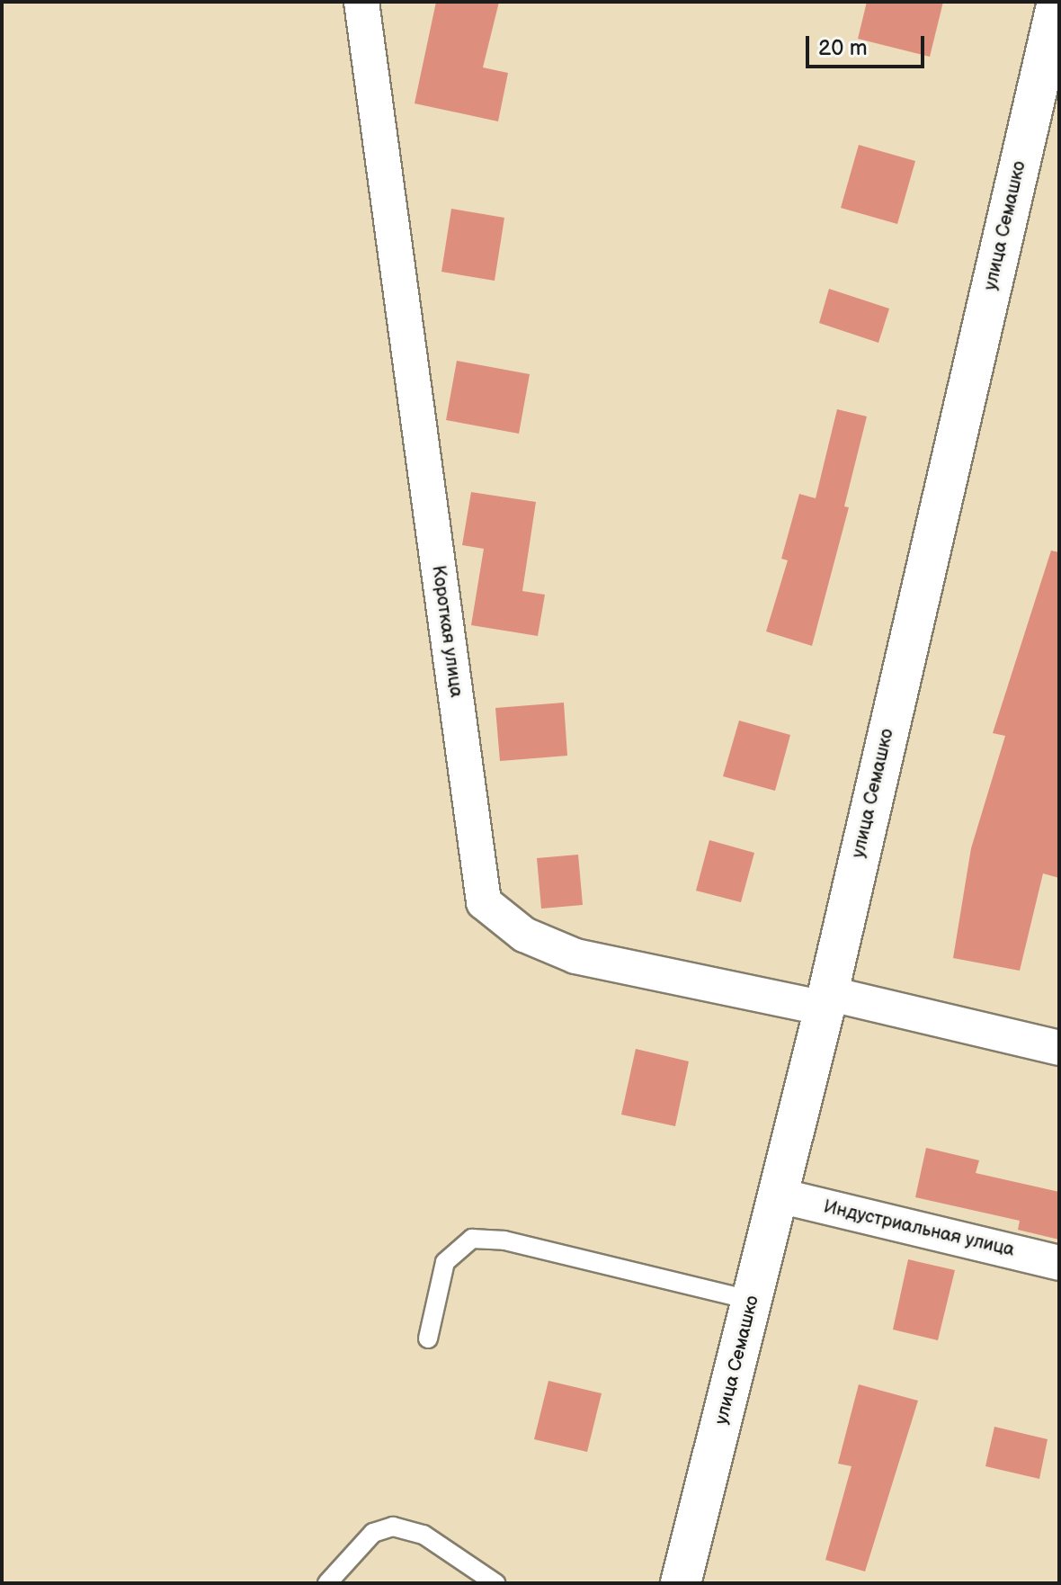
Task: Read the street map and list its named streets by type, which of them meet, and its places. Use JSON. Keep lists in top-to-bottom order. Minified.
{"streets":{"main road":["улица Семашко"],"street":["Короткая улица","Индустриальная улица"]},"crossings":[["улица Семашко","Короткая улица"],["улица Семашко","Индустриальная улица"]],"scale_bar":"20 m"}
